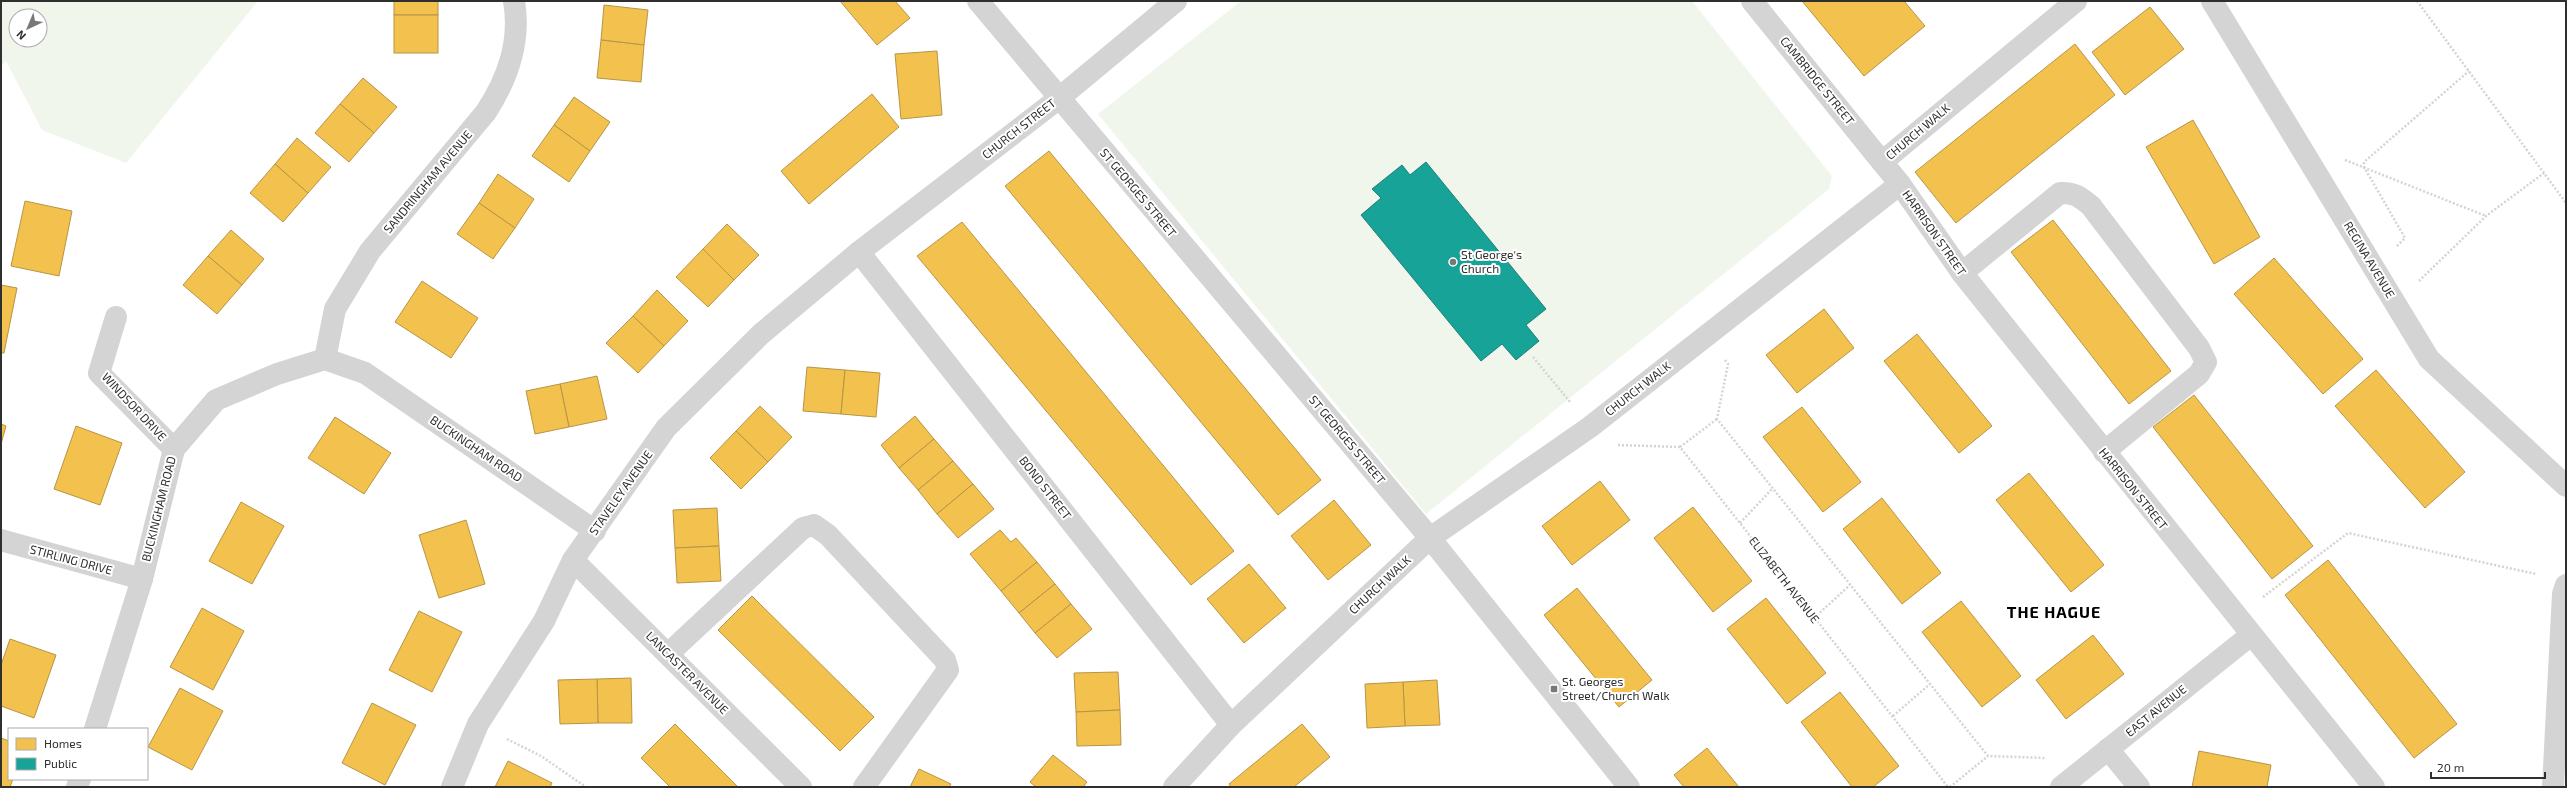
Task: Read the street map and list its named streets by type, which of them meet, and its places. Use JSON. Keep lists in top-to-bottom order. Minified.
{"streets":{"street":["CAMBRIDGE STREET","CHURCH STREET","CHURCH WALK","SANDRINGHAM AVENUE","ST GEORGES STREET","HARRISON STREET","REGINA AVENUE","WINDSOR DRIVE","BUCKINGHAM ROAD","BOND STREET","STAVELEY AVENUE","STIRLING DRIVE","LANCASTER AVENUE","EAST AVENUE"],"path":["ELIZABETH AVENUE"]},"crossings":[["CAMBRIDGE STREET","CHURCH WALK"],["CHURCH STREET","ST GEORGES STREET"],["CHURCH STREET","BOND STREET"],["CHURCH STREET","STAVELEY AVENUE"],["CHURCH WALK","ST GEORGES STREET"],["CHURCH WALK","HARRISON STREET"],["CHURCH WALK","BOND STREET"],["SANDRINGHAM AVENUE","BUCKINGHAM ROAD"],["HARRISON STREET","EAST AVENUE"],["WINDSOR DRIVE","BUCKINGHAM ROAD"],["BUCKINGHAM ROAD","STAVELEY AVENUE"],["BUCKINGHAM ROAD","STIRLING DRIVE"],["BOND STREET","STAVELEY AVENUE"],["STAVELEY AVENUE","LANCASTER AVENUE"]],"districts":["THE HAGUE"],"places":{"other":["St George's Church"],"transit":["St. Georges Street/Church Walk"]},"legend":["Homes","Public"],"scale_bar":"20 m","north":"bottom left"}
